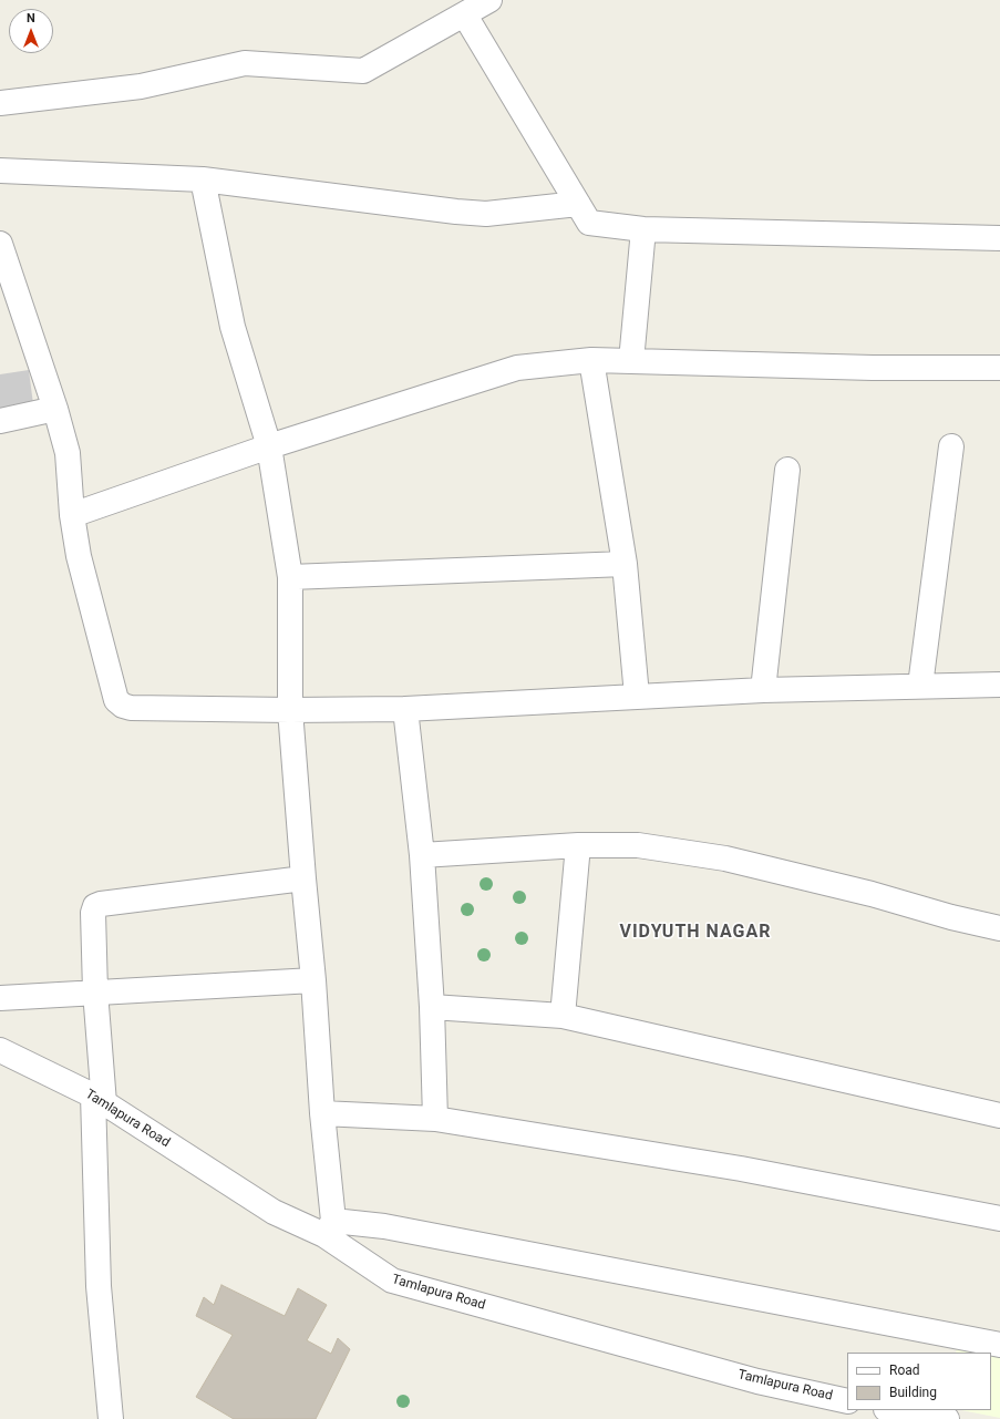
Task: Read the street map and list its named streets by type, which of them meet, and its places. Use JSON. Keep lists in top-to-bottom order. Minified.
{"streets":{"street":["Tamlapura Road"]},"districts":["VIDYUTH NAGAR"],"legend":["Road","Building"],"north":"top"}
